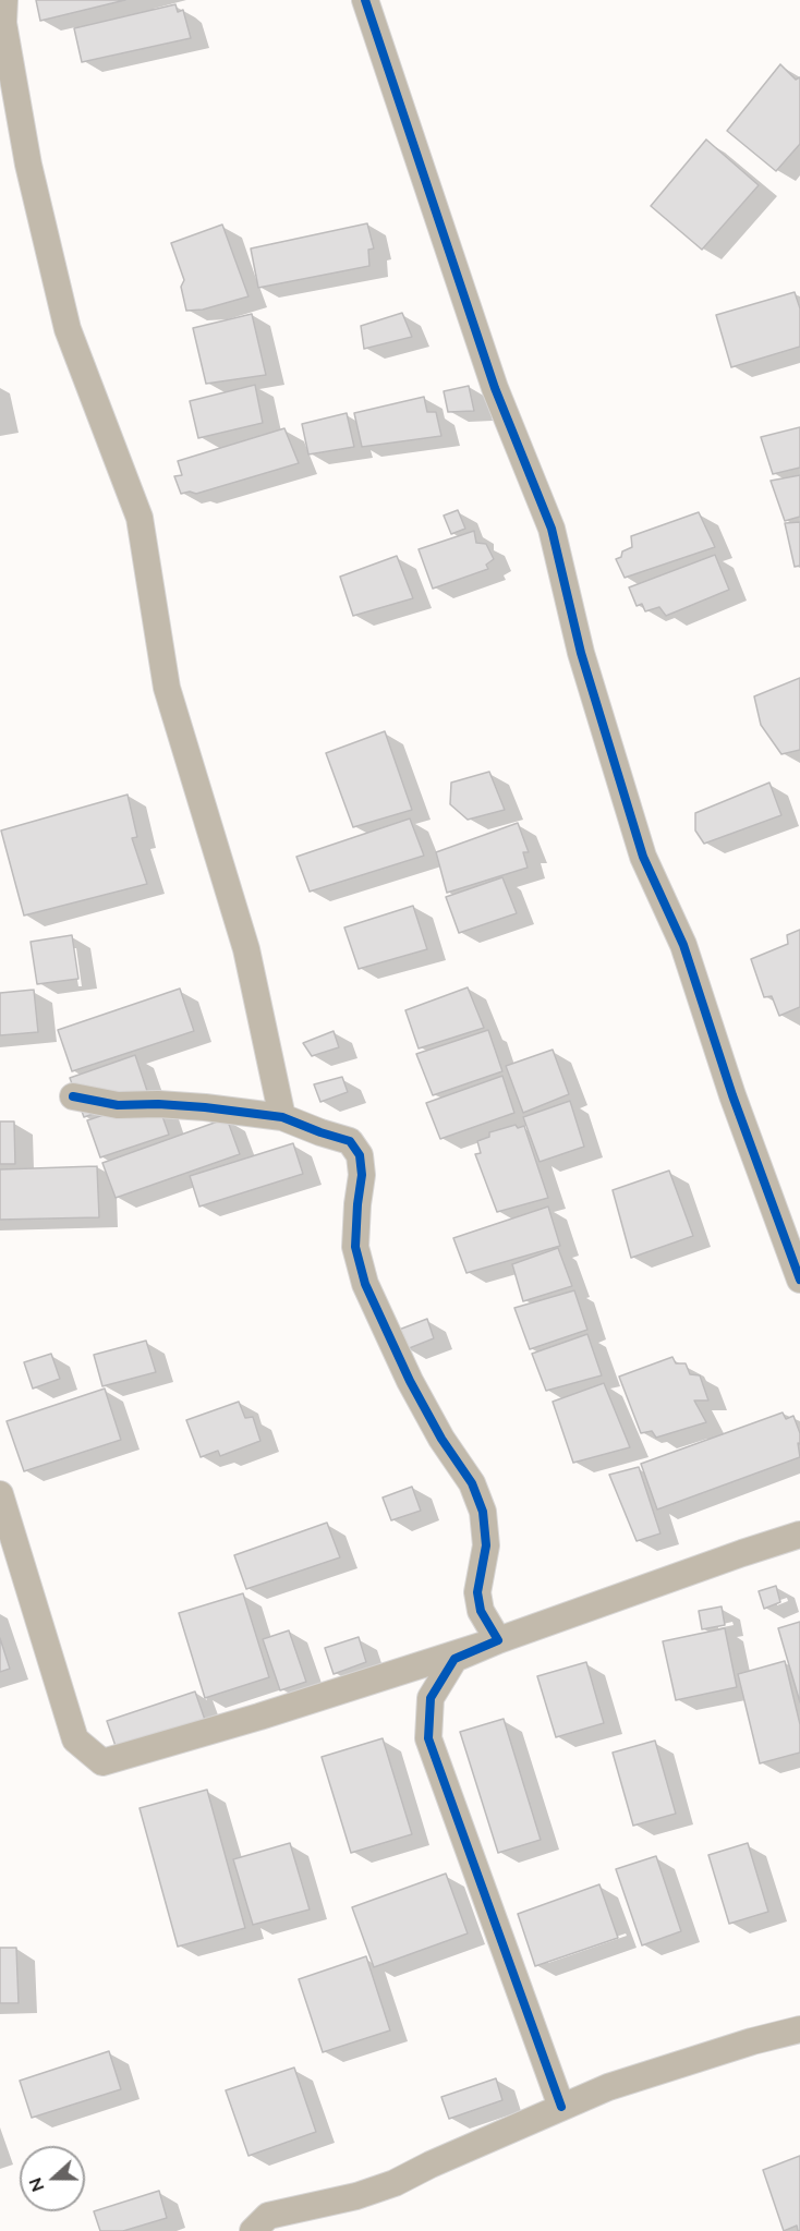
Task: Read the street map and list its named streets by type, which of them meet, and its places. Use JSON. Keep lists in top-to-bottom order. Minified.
{"north":"left"}
